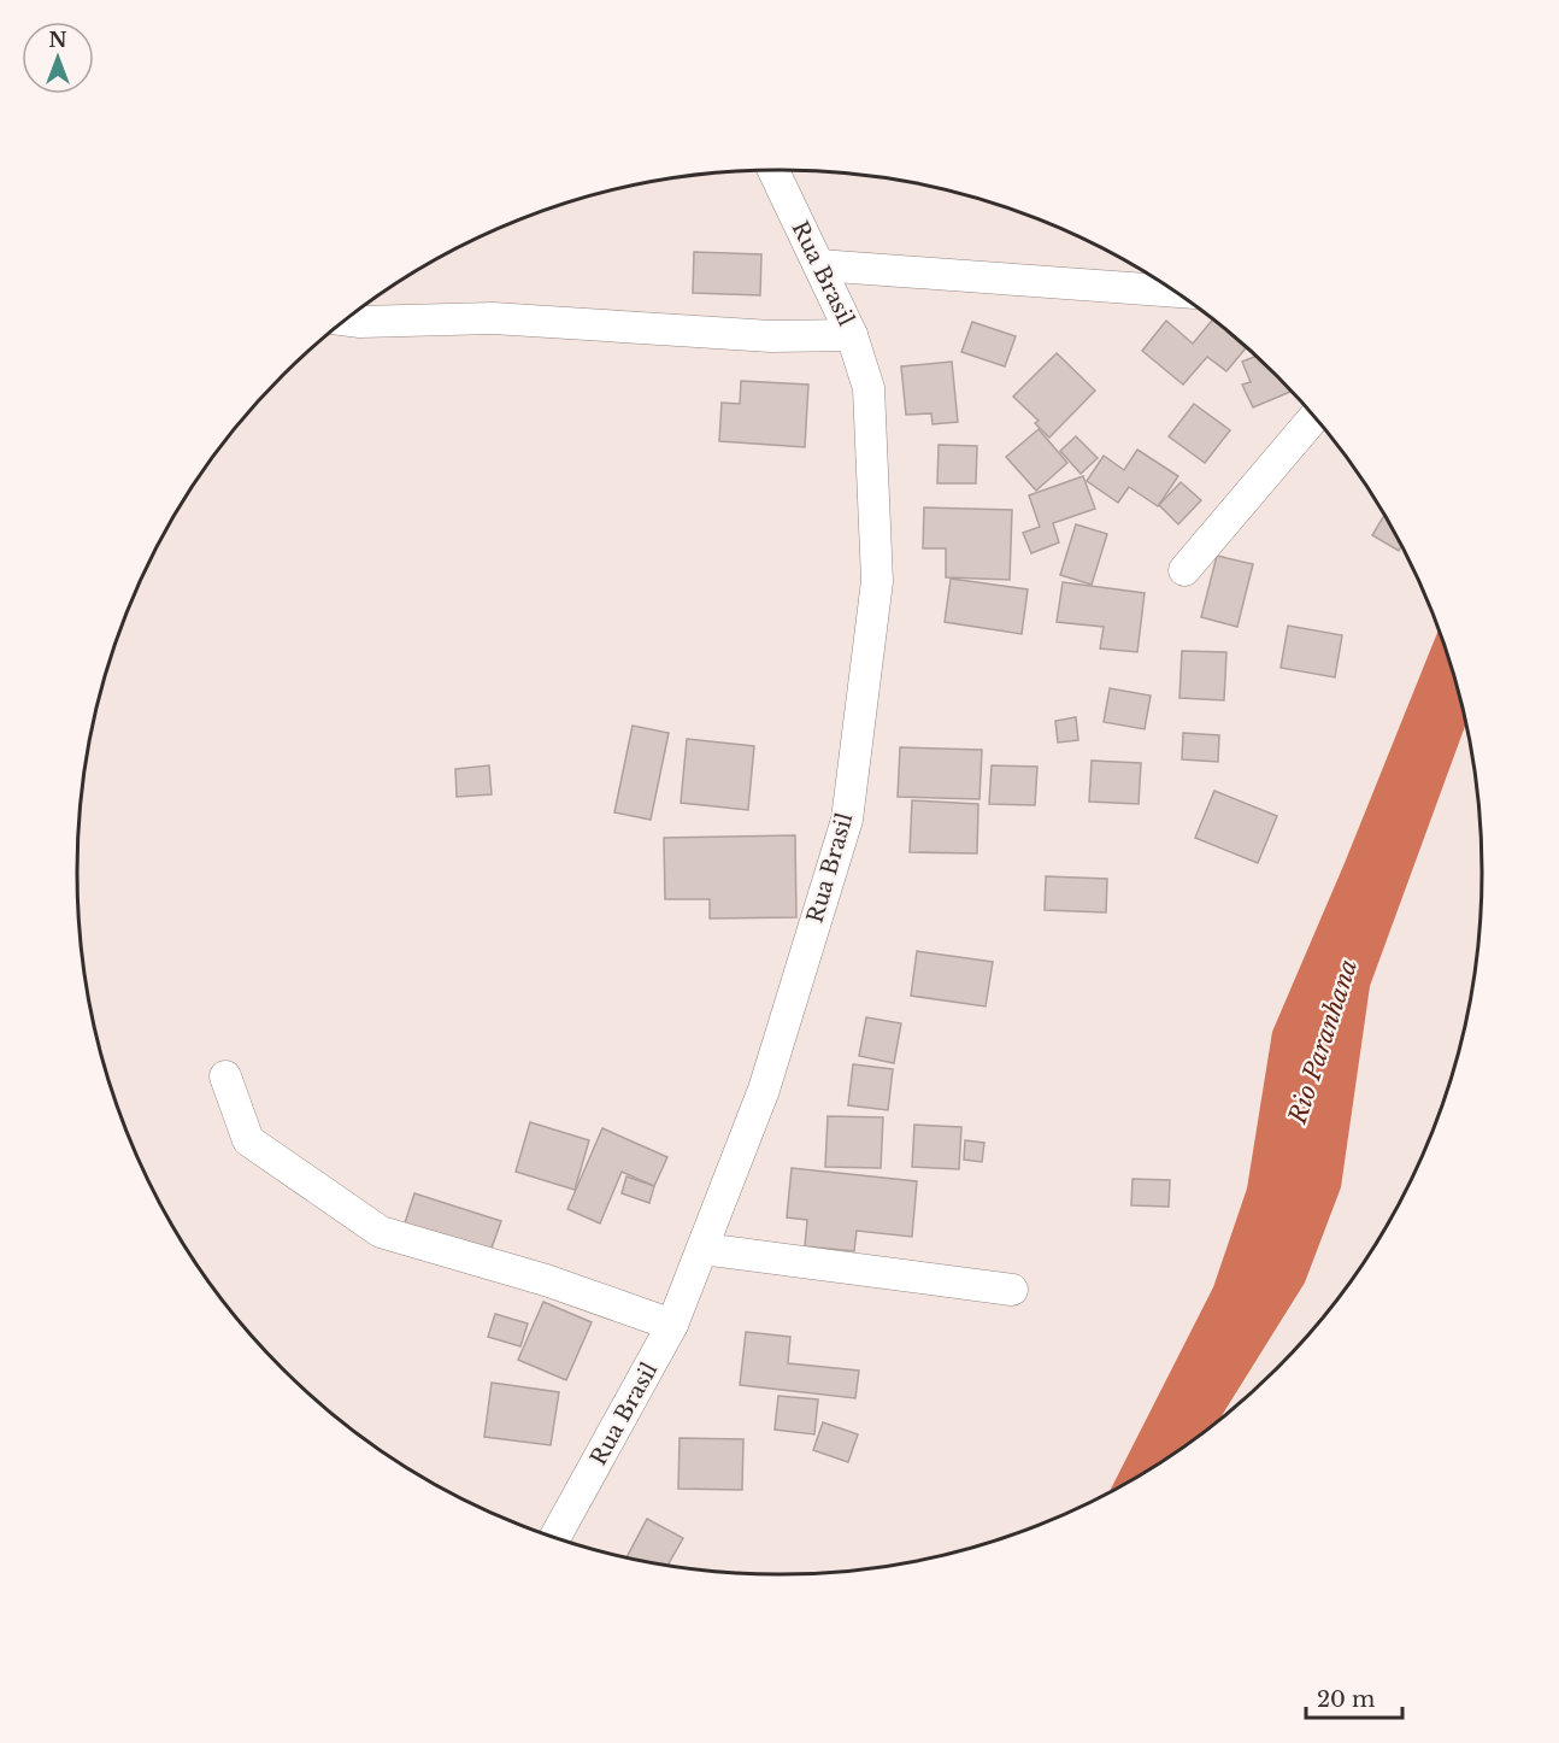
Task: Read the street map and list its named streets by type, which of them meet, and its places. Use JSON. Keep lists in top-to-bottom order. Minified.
{"streets":{"street":["Rua Brasil"]},"water":["Rio Paranhana"],"scale_bar":"20 m","north":"top"}
